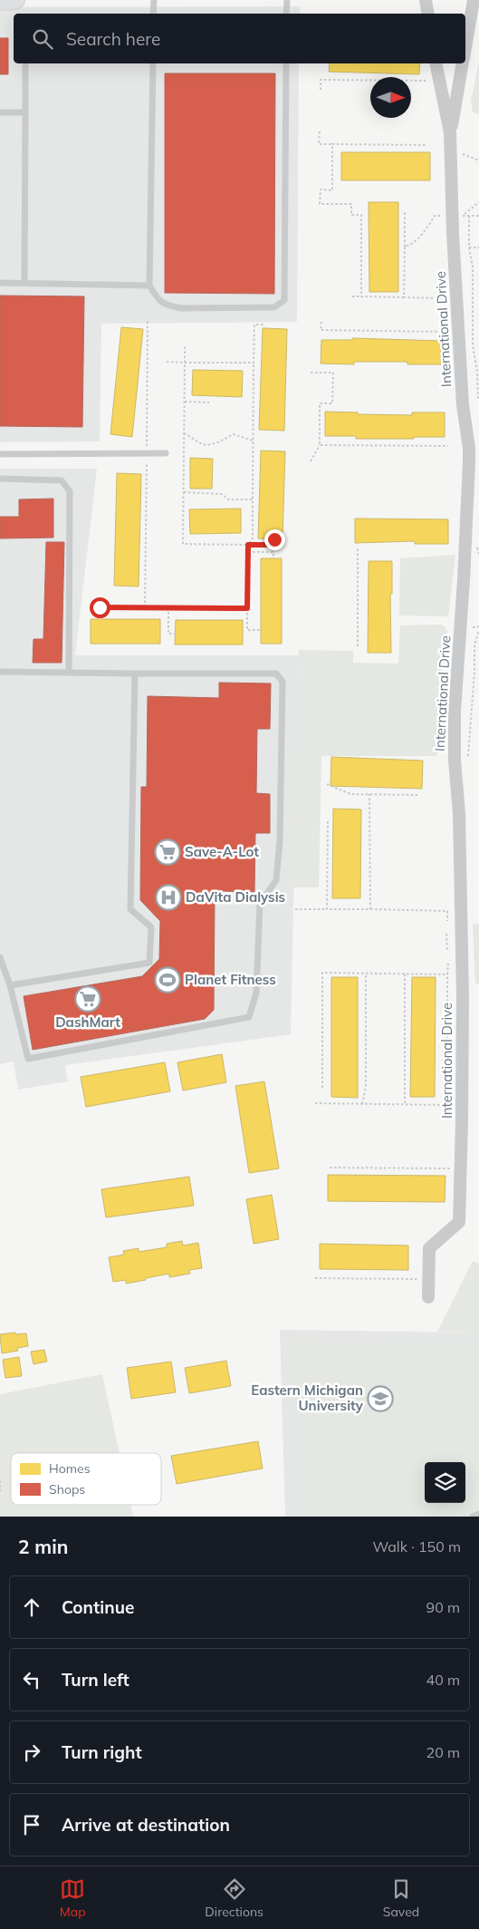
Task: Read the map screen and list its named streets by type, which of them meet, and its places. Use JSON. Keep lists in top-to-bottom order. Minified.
{"streets":{"street":["International Drive"]},"places":{"supermarket":["Save-A-Lot","DashMart"],"hospital":["DaVita Dialysis"],"sports":["Planet Fitness"],"school or university":["Eastern Michigan University"]},"legend":["Homes","Shops"],"north":"right","page":{"search":"Search here","heading":["2 min","Walk · 150 m"],"list":[["Continue","90 m"],["Turn left","40 m"],["Turn right","20 m"],"Arrive at destination"],"nav":["Map","Directions","Saved"]}}
